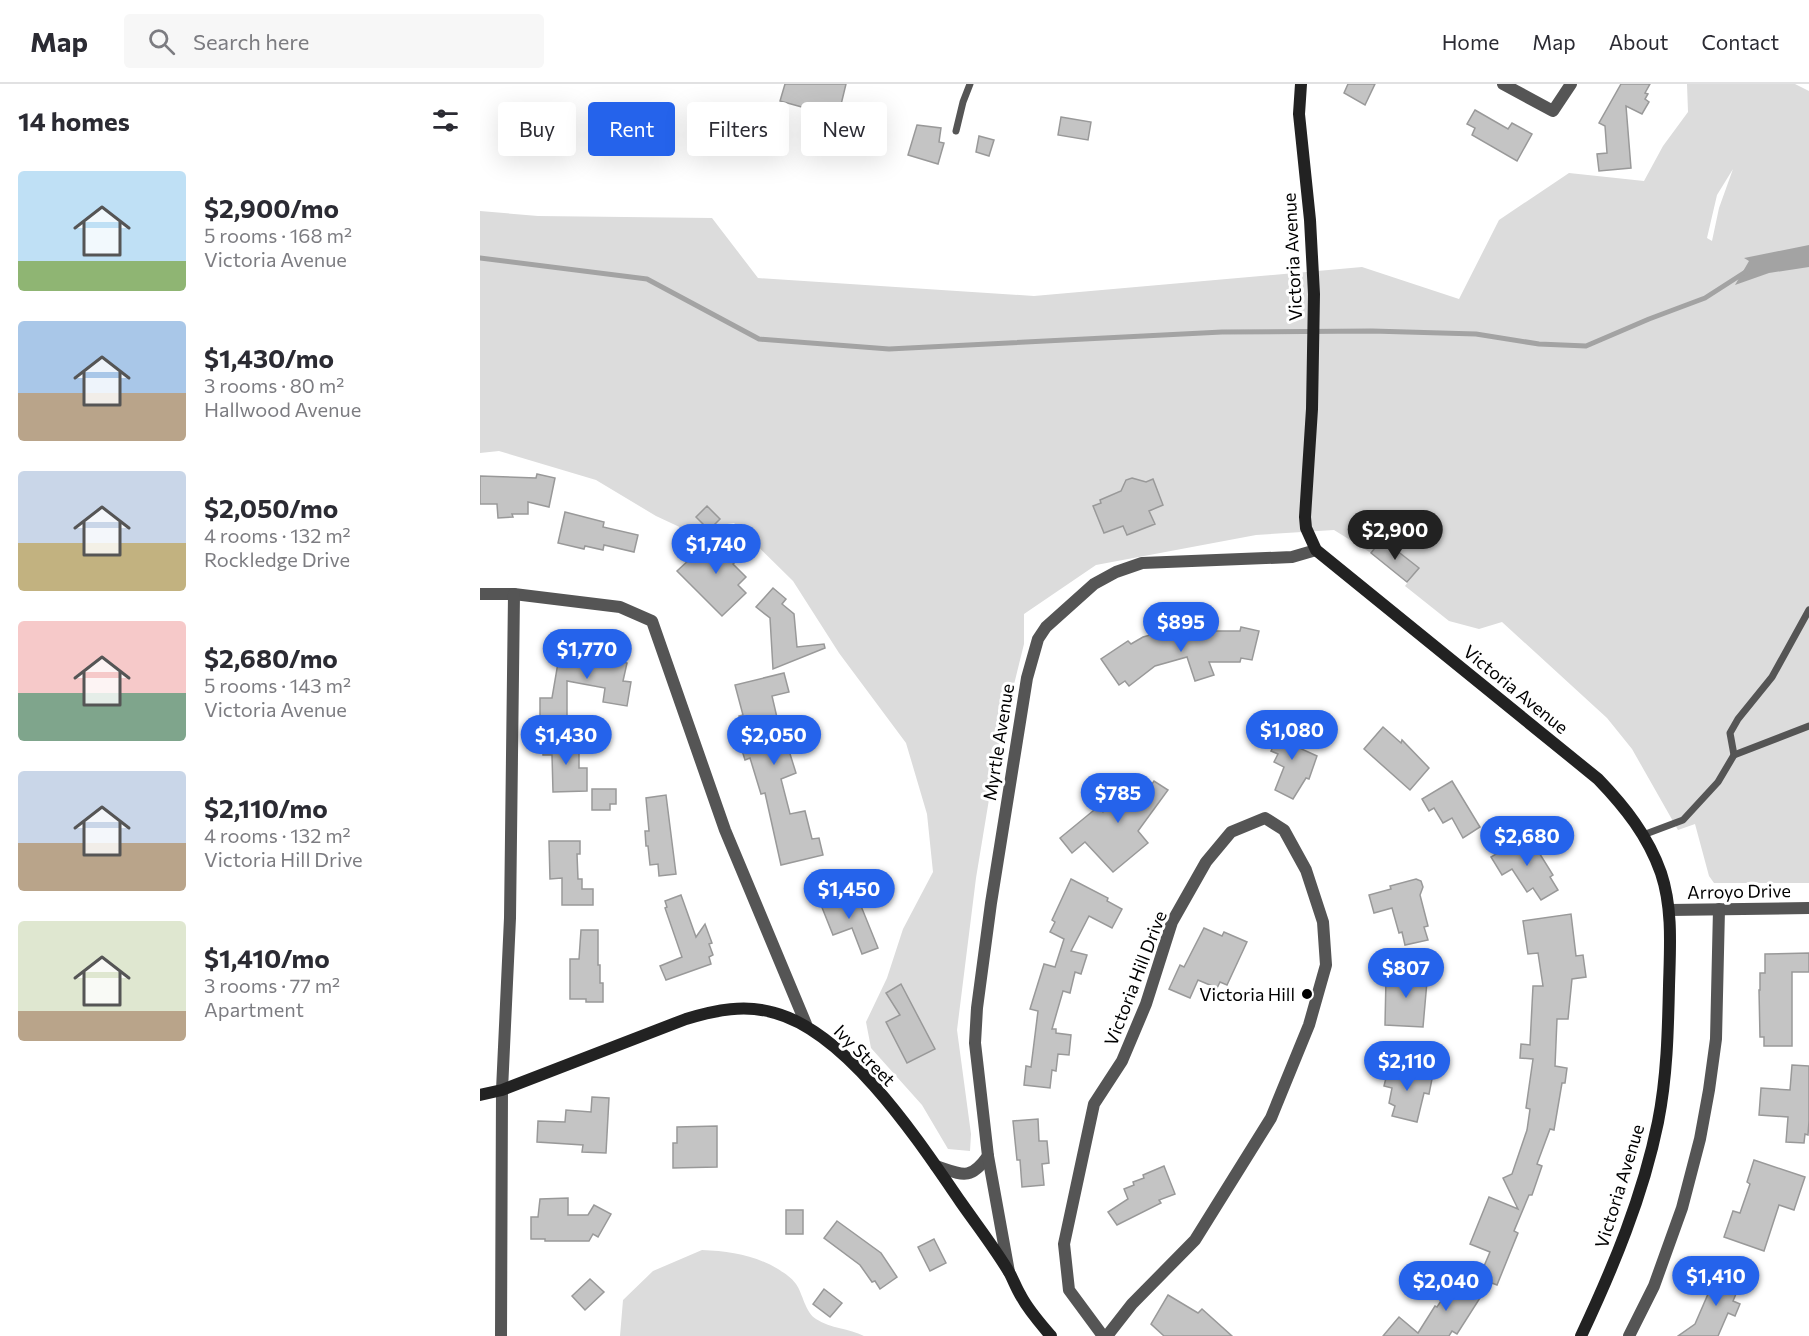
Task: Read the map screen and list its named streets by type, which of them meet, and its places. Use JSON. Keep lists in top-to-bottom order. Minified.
{"streets":{"street":["Victoria Avenue","Myrtle Avenue","Arroyo Drive","Victoria Hill Drive","Ivy Street"]},"crossings":[["Victoria Avenue","Myrtle Avenue"],["Victoria Avenue","Arroyo Drive"],["Myrtle Avenue","Ivy Street"]],"places":["Victoria Hill"],"page":{"header":"Map","search":"Search here","nav":["Home","Map","About","Contact"],"heading":"14 homes","chip":["Buy","Rent","Filters","New"],"list":[{"name":"$2,900/mo","note":"5 rooms · 168 m² · Victoria Avenue"},{"name":"$1,430/mo","note":"3 rooms · 80 m² · Hallwood Avenue"},{"name":"$2,050/mo","note":"4 rooms · 132 m² · Rockledge Drive"},{"name":"$2,680/mo","note":"5 rooms · 143 m² · Victoria Avenue"},{"name":"$2,110/mo","note":"4 rooms · 132 m² · Victoria Hill Drive"},{"name":"$1,410/mo","note":"3 rooms · 77 m² · Apartment"}],"price":["$2,900","$1,740","$895","$1,770","$1,080","$1,430","$2,050","$785","$2,680","$1,450","$807","$2,110","$1,410","$2,040"]}}
